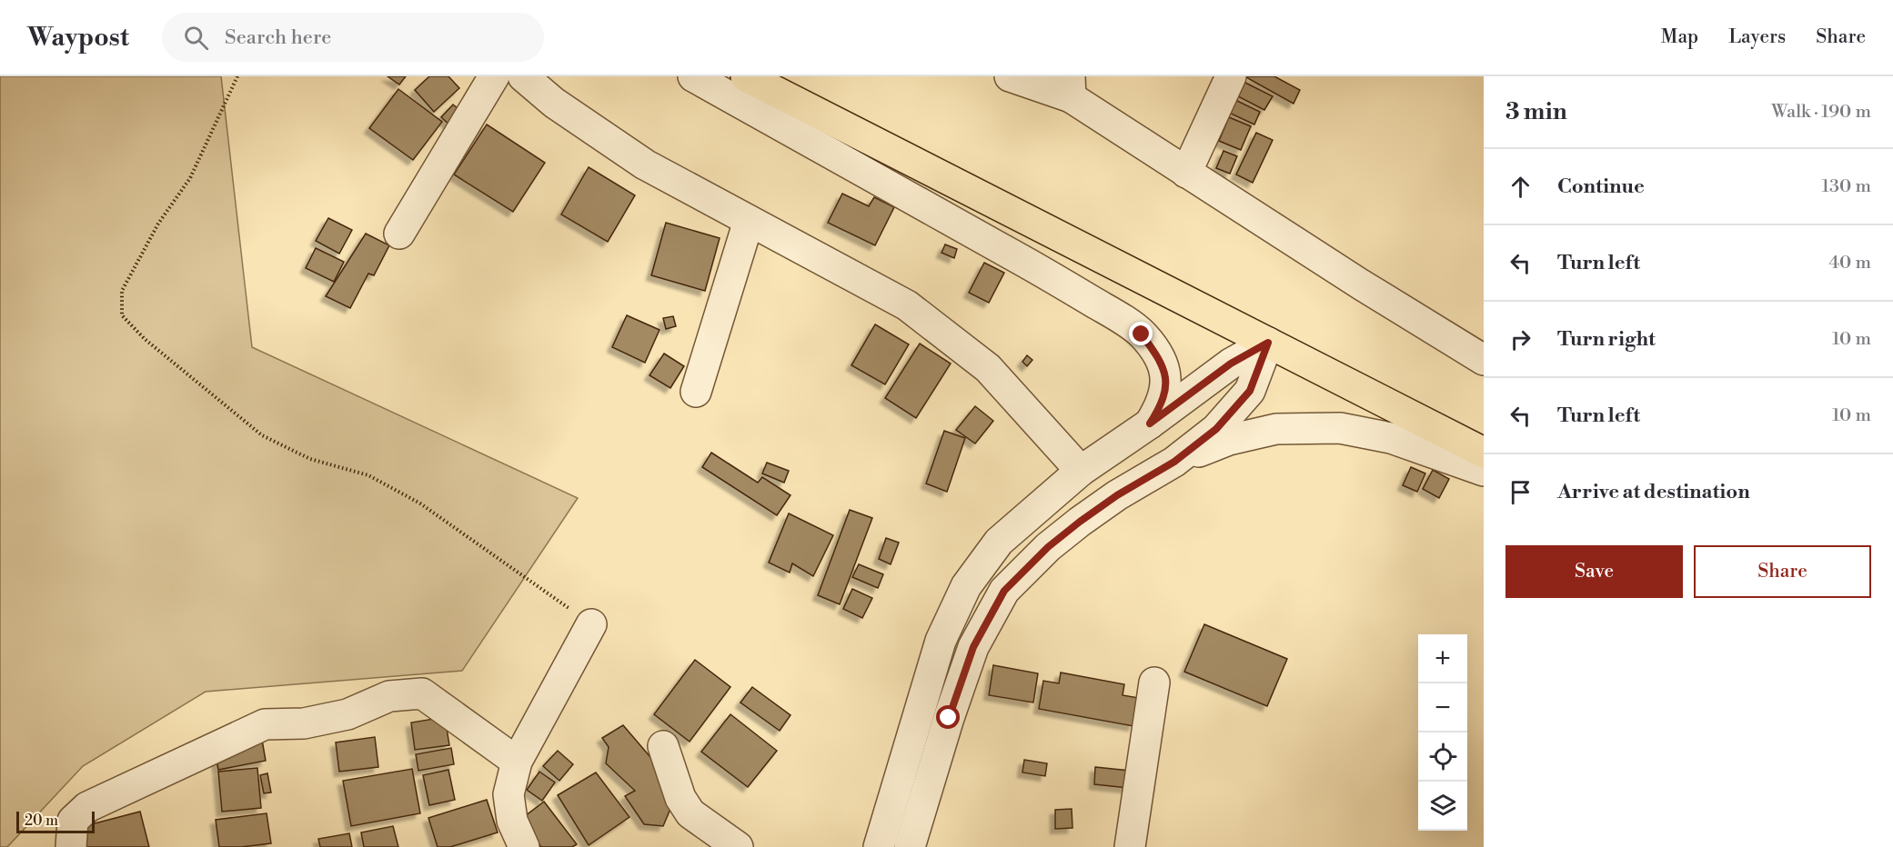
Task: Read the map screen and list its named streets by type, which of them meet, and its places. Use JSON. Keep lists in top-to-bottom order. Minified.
{"scale_bar":"20 m","page":{"header":"Waypost","search":"Search here","nav":["Map","Layers","Share"],"heading":["3 min","Walk · 190 m"],"list":[["Continue","130 m"],["Turn left","40 m"],["Turn right","10 m"],["Turn left","10 m"],"Arrive at destination"],"buttons":["Save","Share"],"map_buttons":["+","−"],"scale":"20 m"}}
